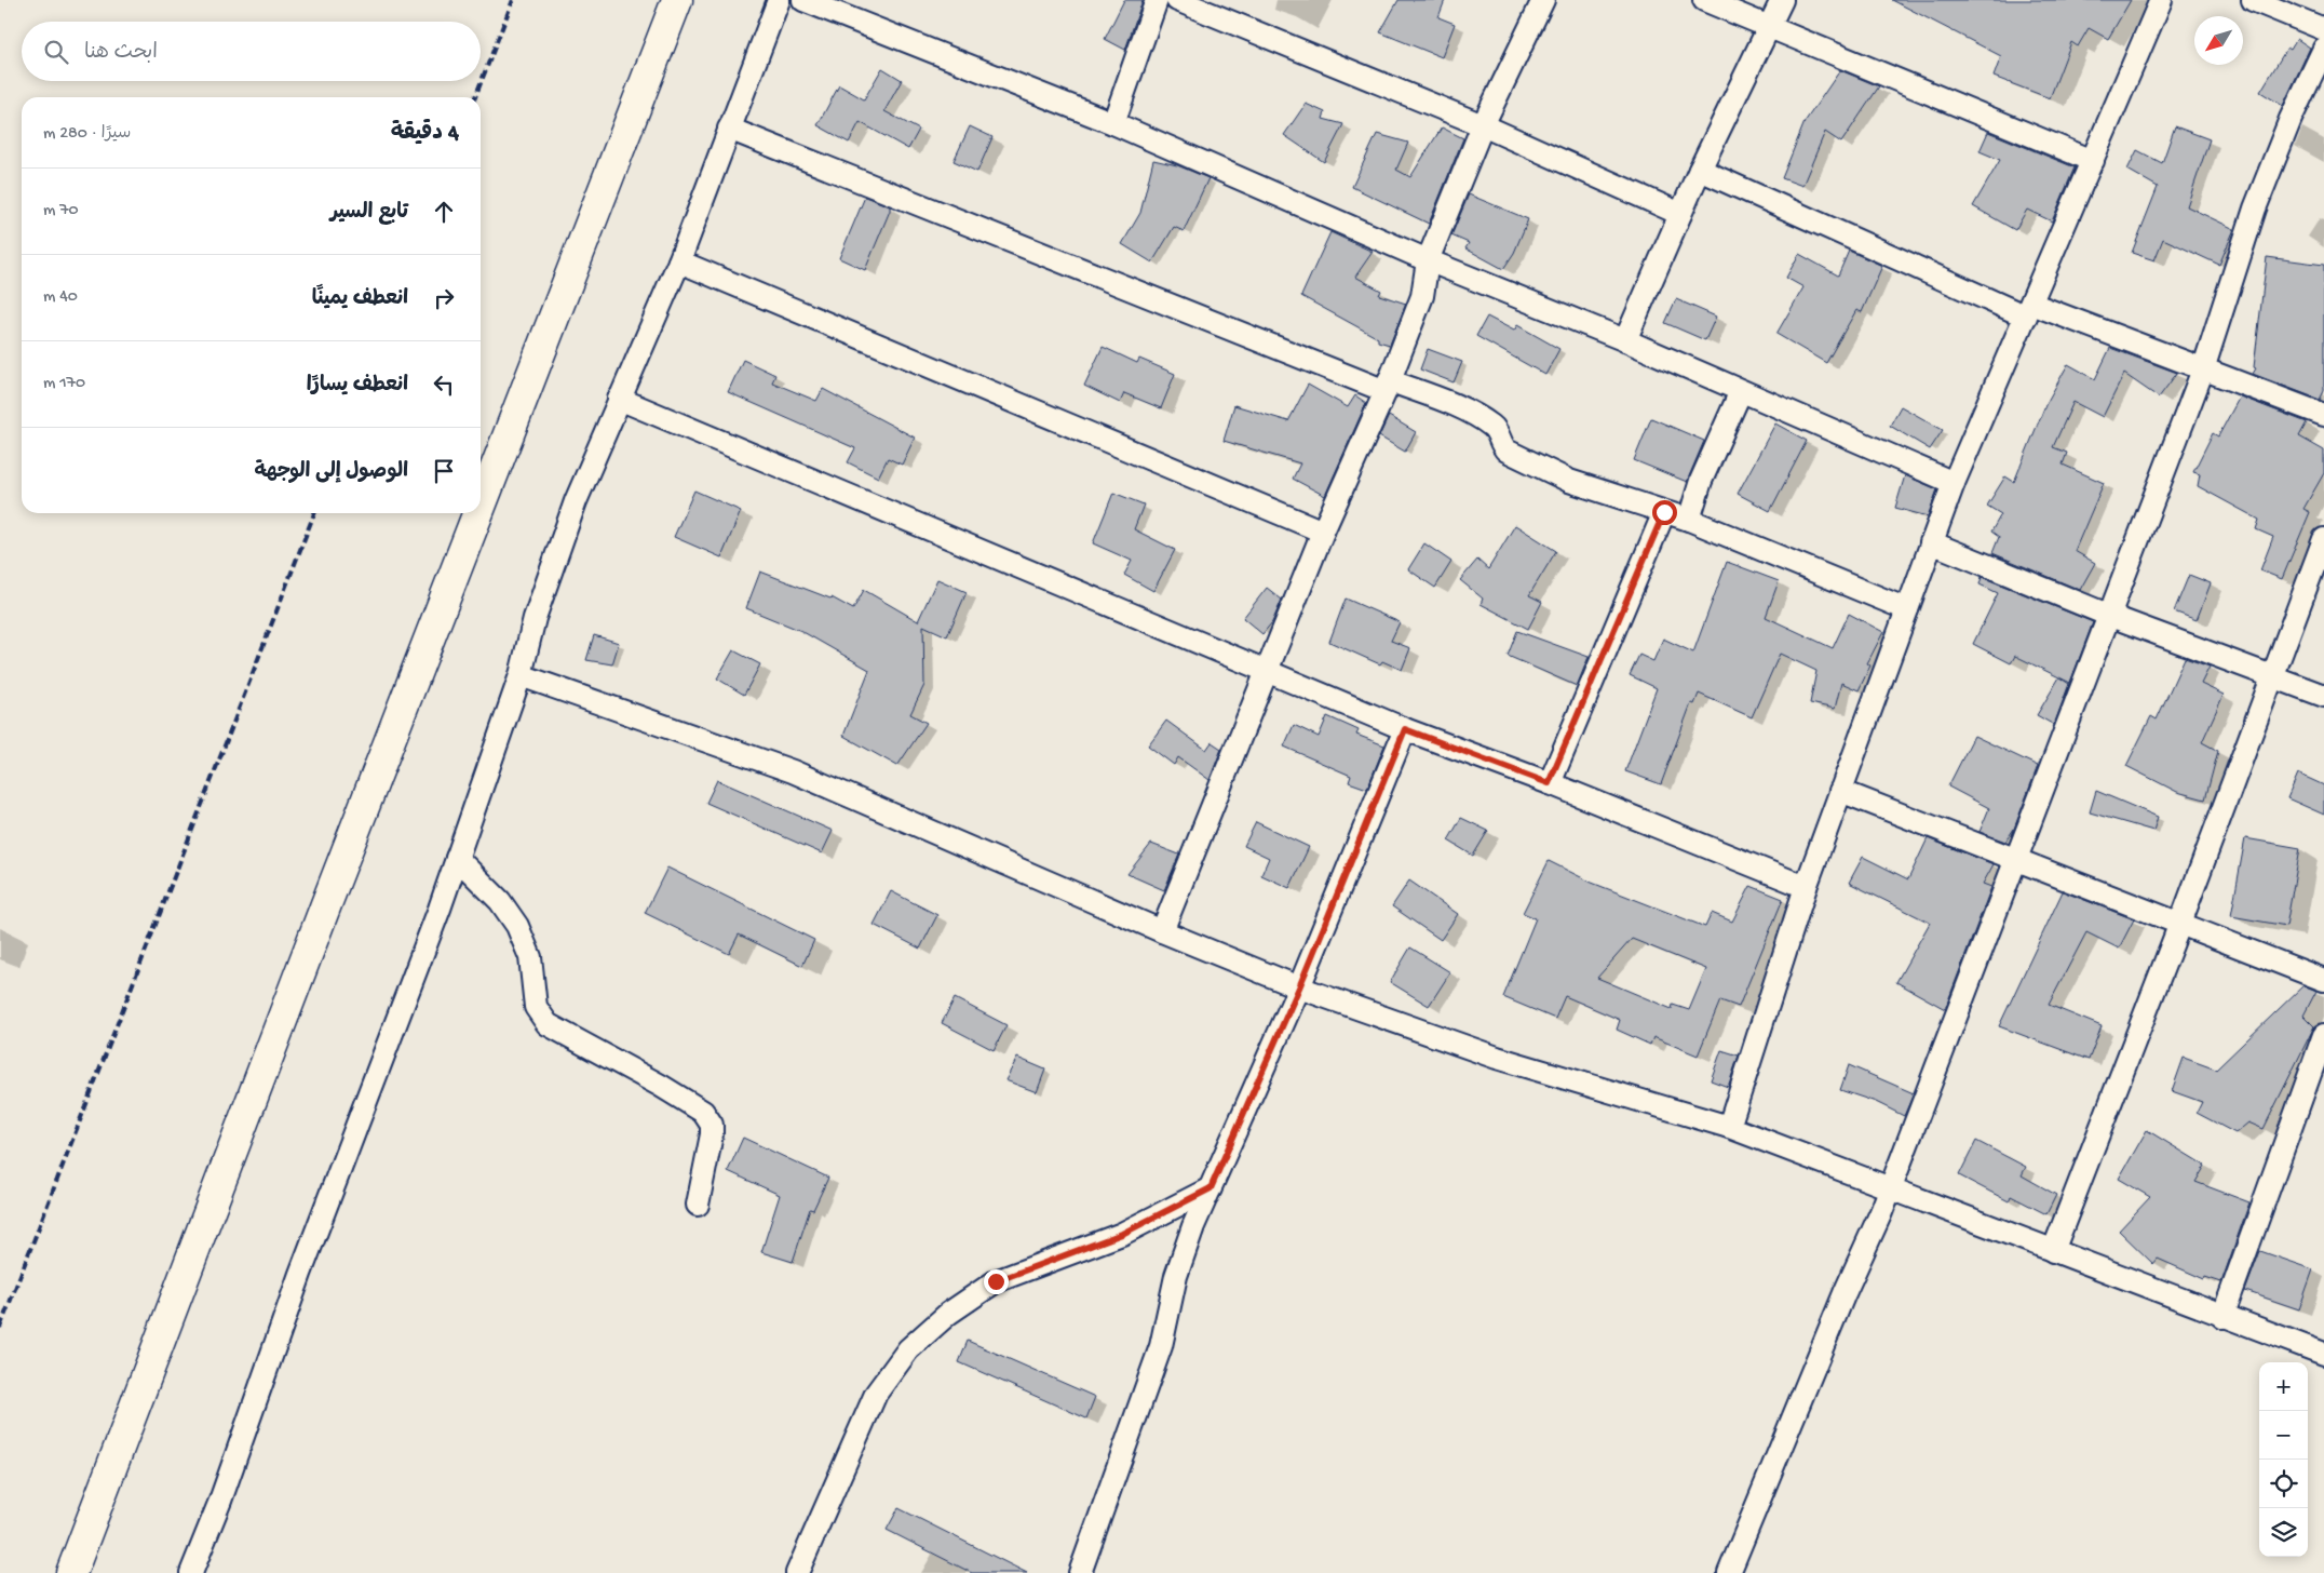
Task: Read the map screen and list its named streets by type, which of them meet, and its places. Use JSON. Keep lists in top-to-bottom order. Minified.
{"north":"bottom left","page":{"search":"ابحث هنا","heading":["4 دقيقة","سيرًا · 280 m"],"list":[["تابع السير","70 m"],["انعطف يمينًا","40 m"],["انعطف يسارًا","170 m"],"الوصول إلى الوجهة"],"map_buttons":["+","−"]}}
